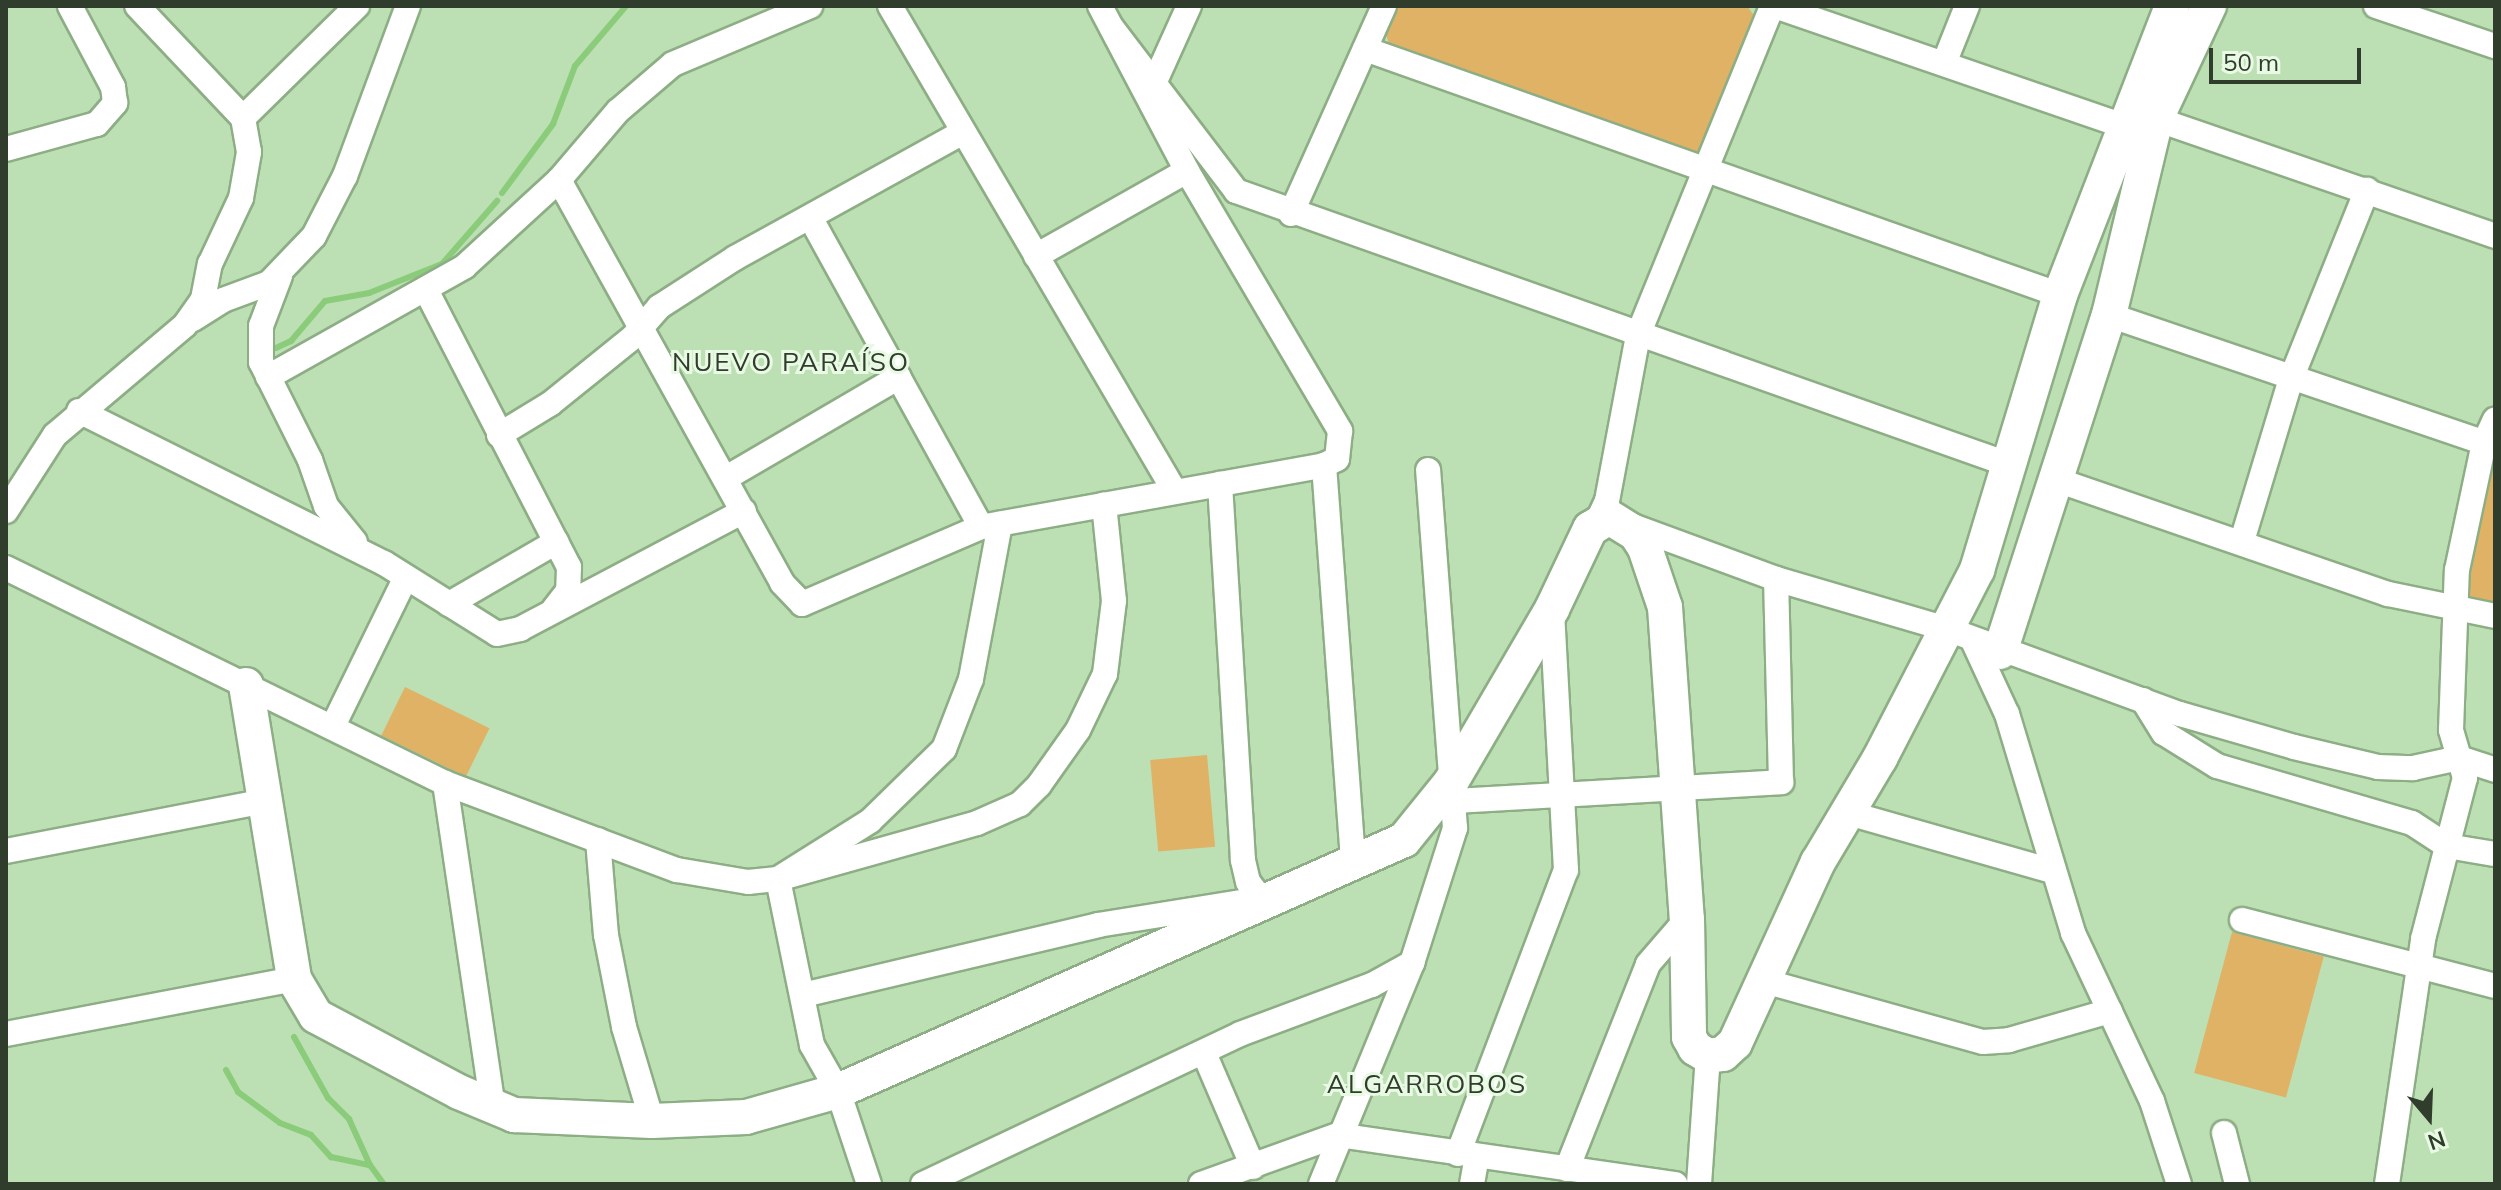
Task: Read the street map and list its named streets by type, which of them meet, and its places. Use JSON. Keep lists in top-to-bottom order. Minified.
{"districts":["NUEVO PARAÍSO","ALGARROBOS"],"scale_bar":"50 m","north":"bottom"}
